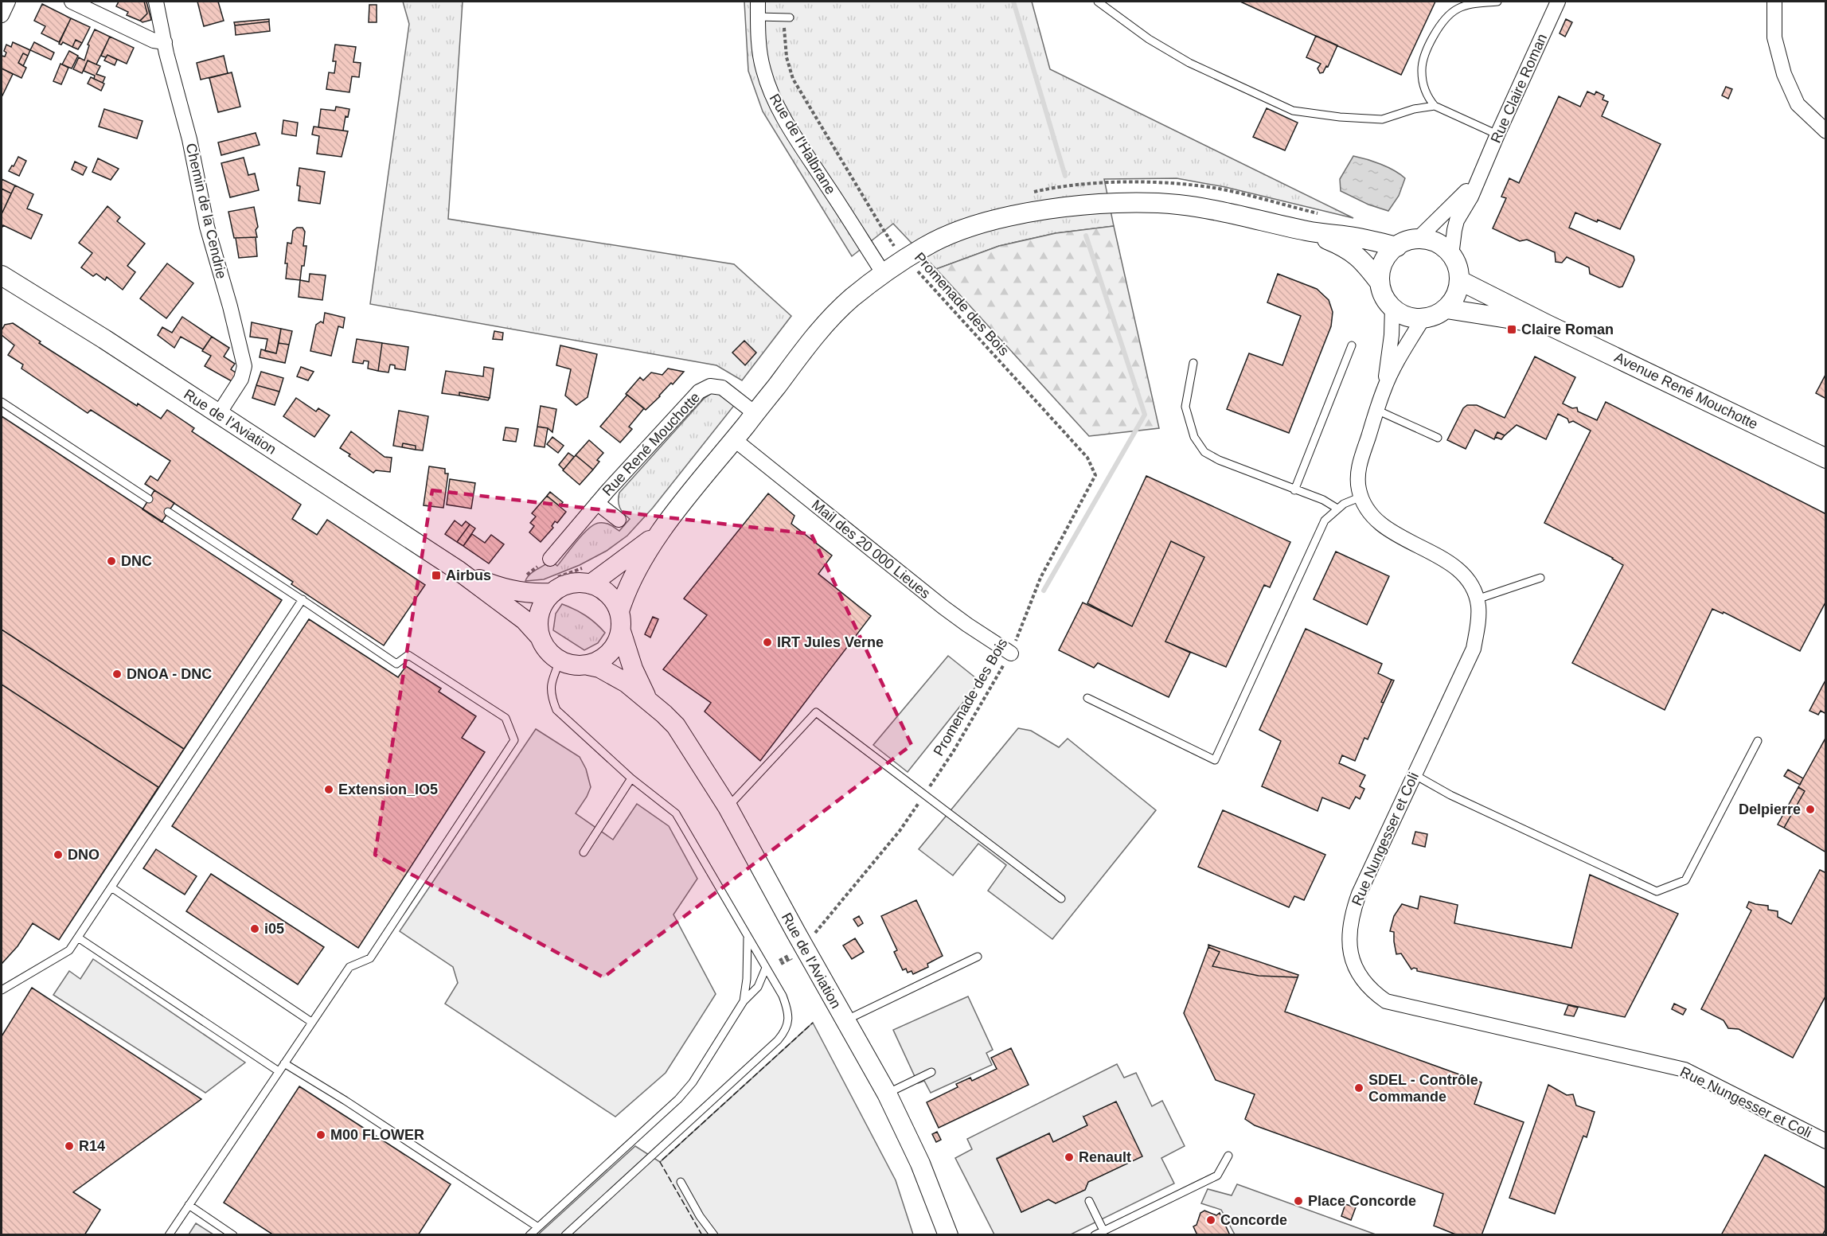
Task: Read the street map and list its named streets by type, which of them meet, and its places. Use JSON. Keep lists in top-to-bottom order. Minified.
{"streets":{"street":["Rue Claire Roman","Rue de l'Halbrane","Chemin de la Cendrie","Avenue René Mouchotte","Rue de l'Aviation","Rue René Mouchotte","Mail des 20 000 Lieues","Rue Nungesser et Coli"],"path":["Promenade des Bois"]},"crossings":[["Rue Claire Roman","Avenue René Mouchotte"],["Rue Claire Roman","Rue Nungesser et Coli"],["Chemin de la Cendrie","Rue de l'Aviation"],["Promenade des Bois","Rue de l'Aviation"],["Promenade des Bois","Mail des 20 000 Lieues"],["Avenue René Mouchotte","Rue Nungesser et Coli"]],"places":{"transit":["Claire Roman","Airbus"],"other":["DNC","IRT Jules Verne","DNOA - DNC","Extension_IO5","Delpierre","DNO","i05","SDEL - Contrôle Commande","M00 FLOWER","R14","Renault","Place Concorde","Concorde"]}}
